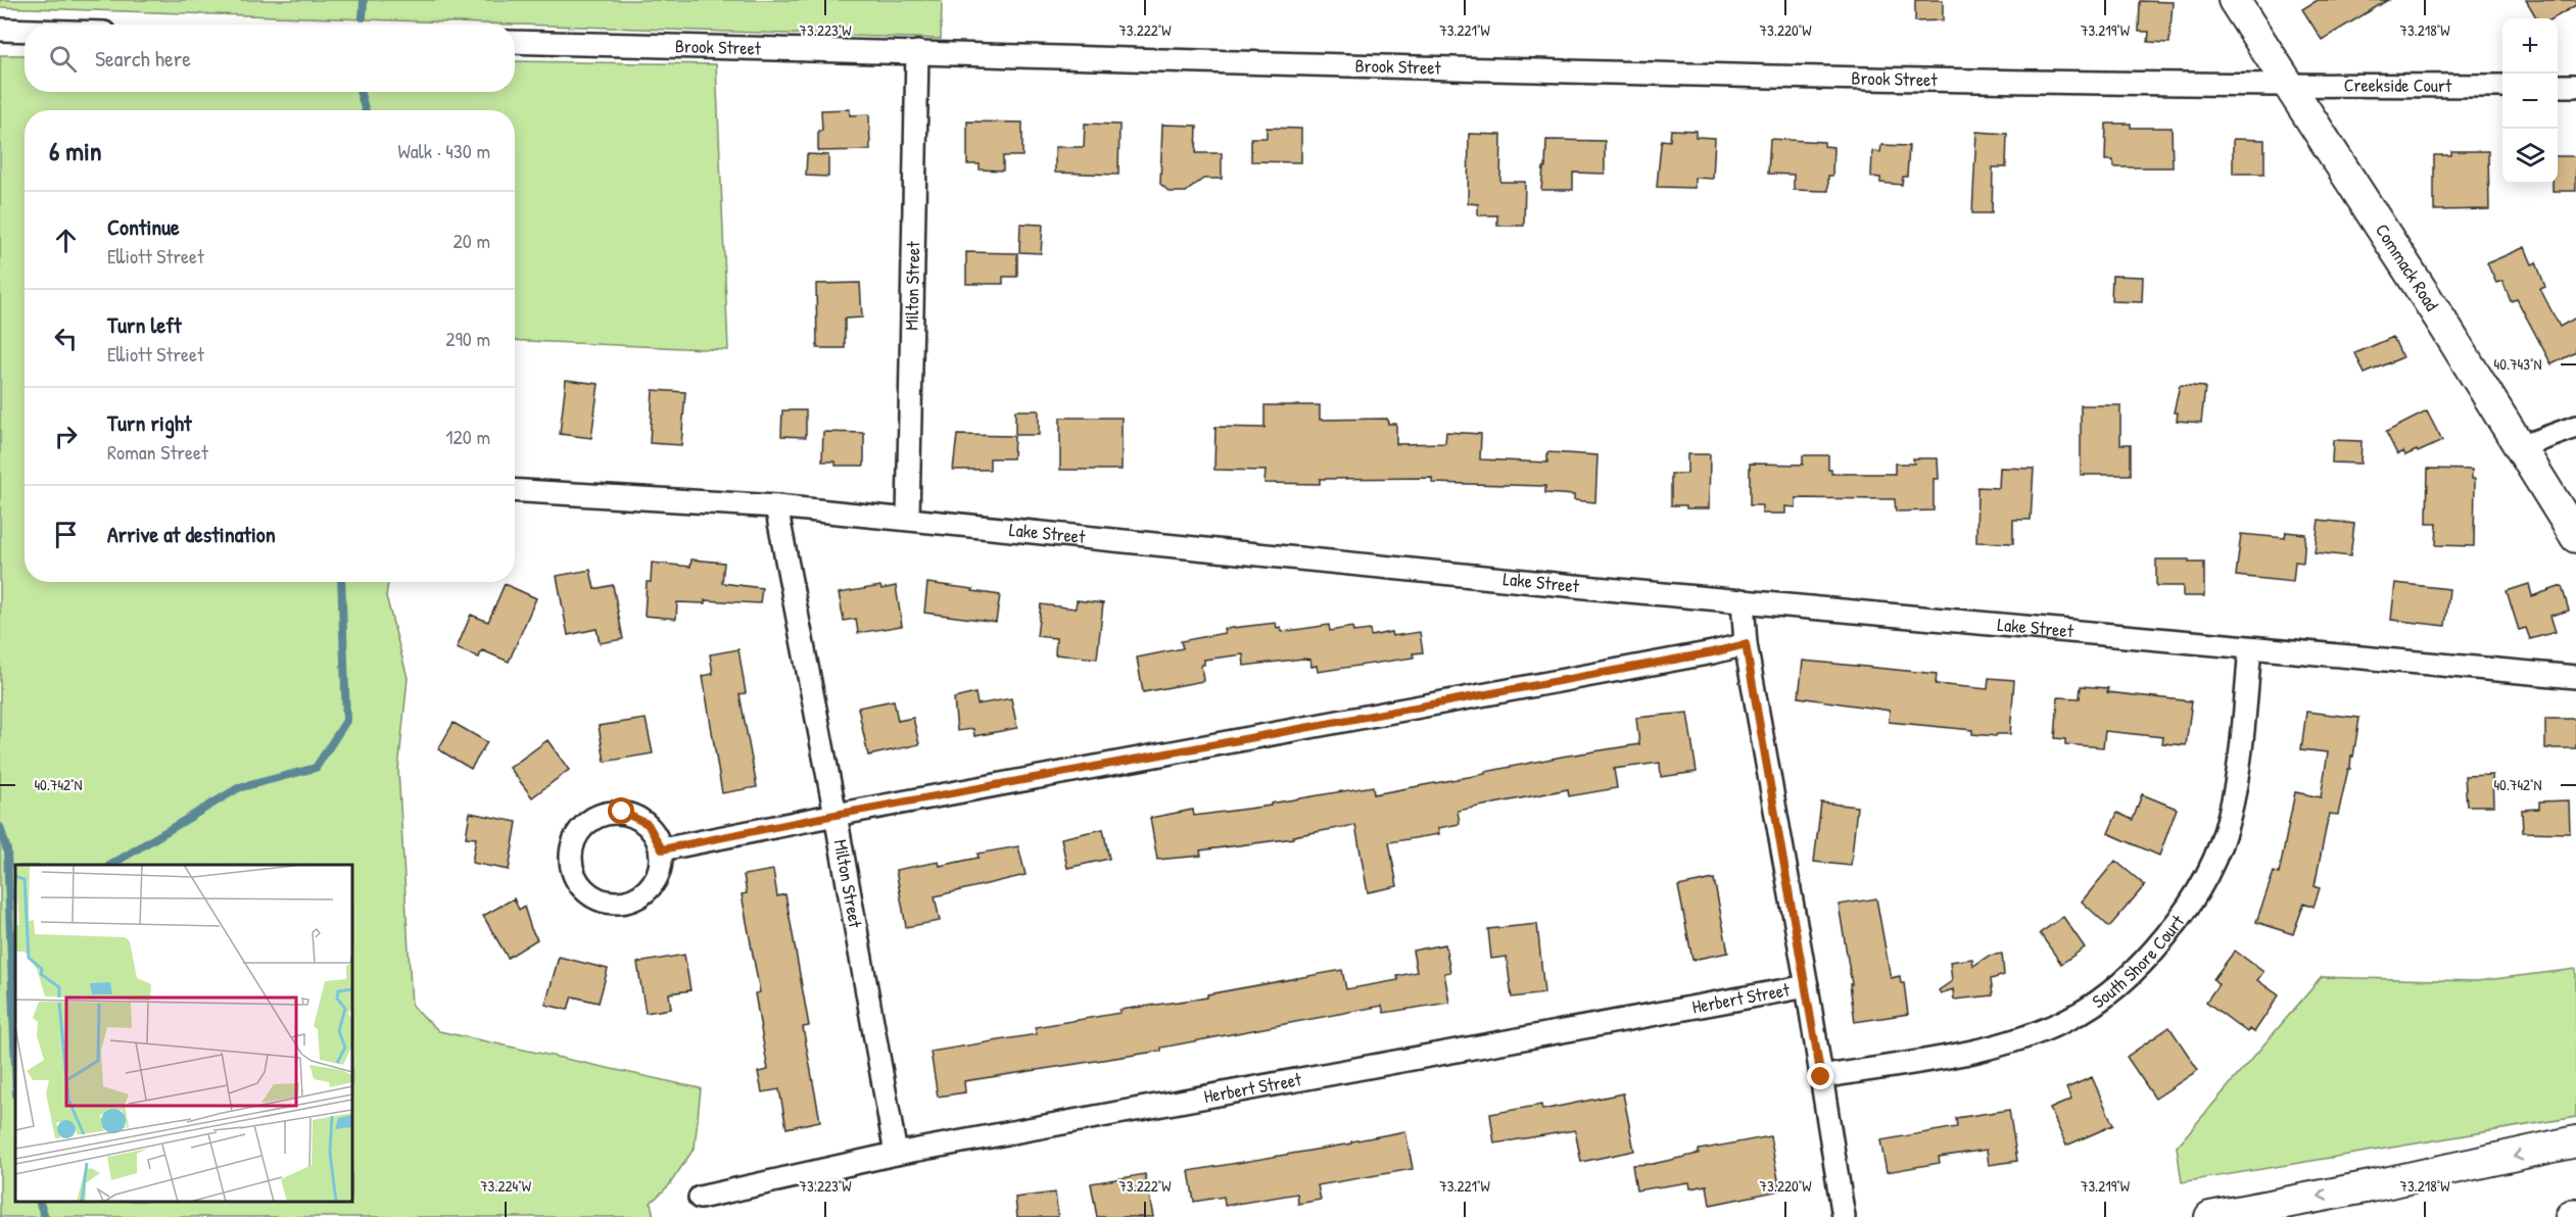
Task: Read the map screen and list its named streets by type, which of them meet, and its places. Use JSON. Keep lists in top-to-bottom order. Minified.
{"streets":{"street":["Brook Street","Creekside Court","Commack Road","Milton Street","Lake Street","South Shore Court","Herbert Street"]},"crossings":[["Brook Street","Creekside Court"],["Brook Street","Commack Road"],["Brook Street","Milton Street"],["Creekside Court","Commack Road"],["Milton Street","Lake Street"],["Milton Street","Herbert Street"],["Lake Street","South Shore Court"]],"page":{"map_buttons":["+","−"],"search":"Search here","heading":["6 min","Walk · 430 m"],"list":[["Continue","Elliott Street","20 m"],["Turn left","Elliott Street","290 m"],["Turn right","Roman Street","120 m"],"Arrive at destination"]},"coordinates":["73.223°W","73.222°W","73.221°W","73.220°W","73.219°W","73.218°W","40.743°N","40.742°N","73.224°W"]}
